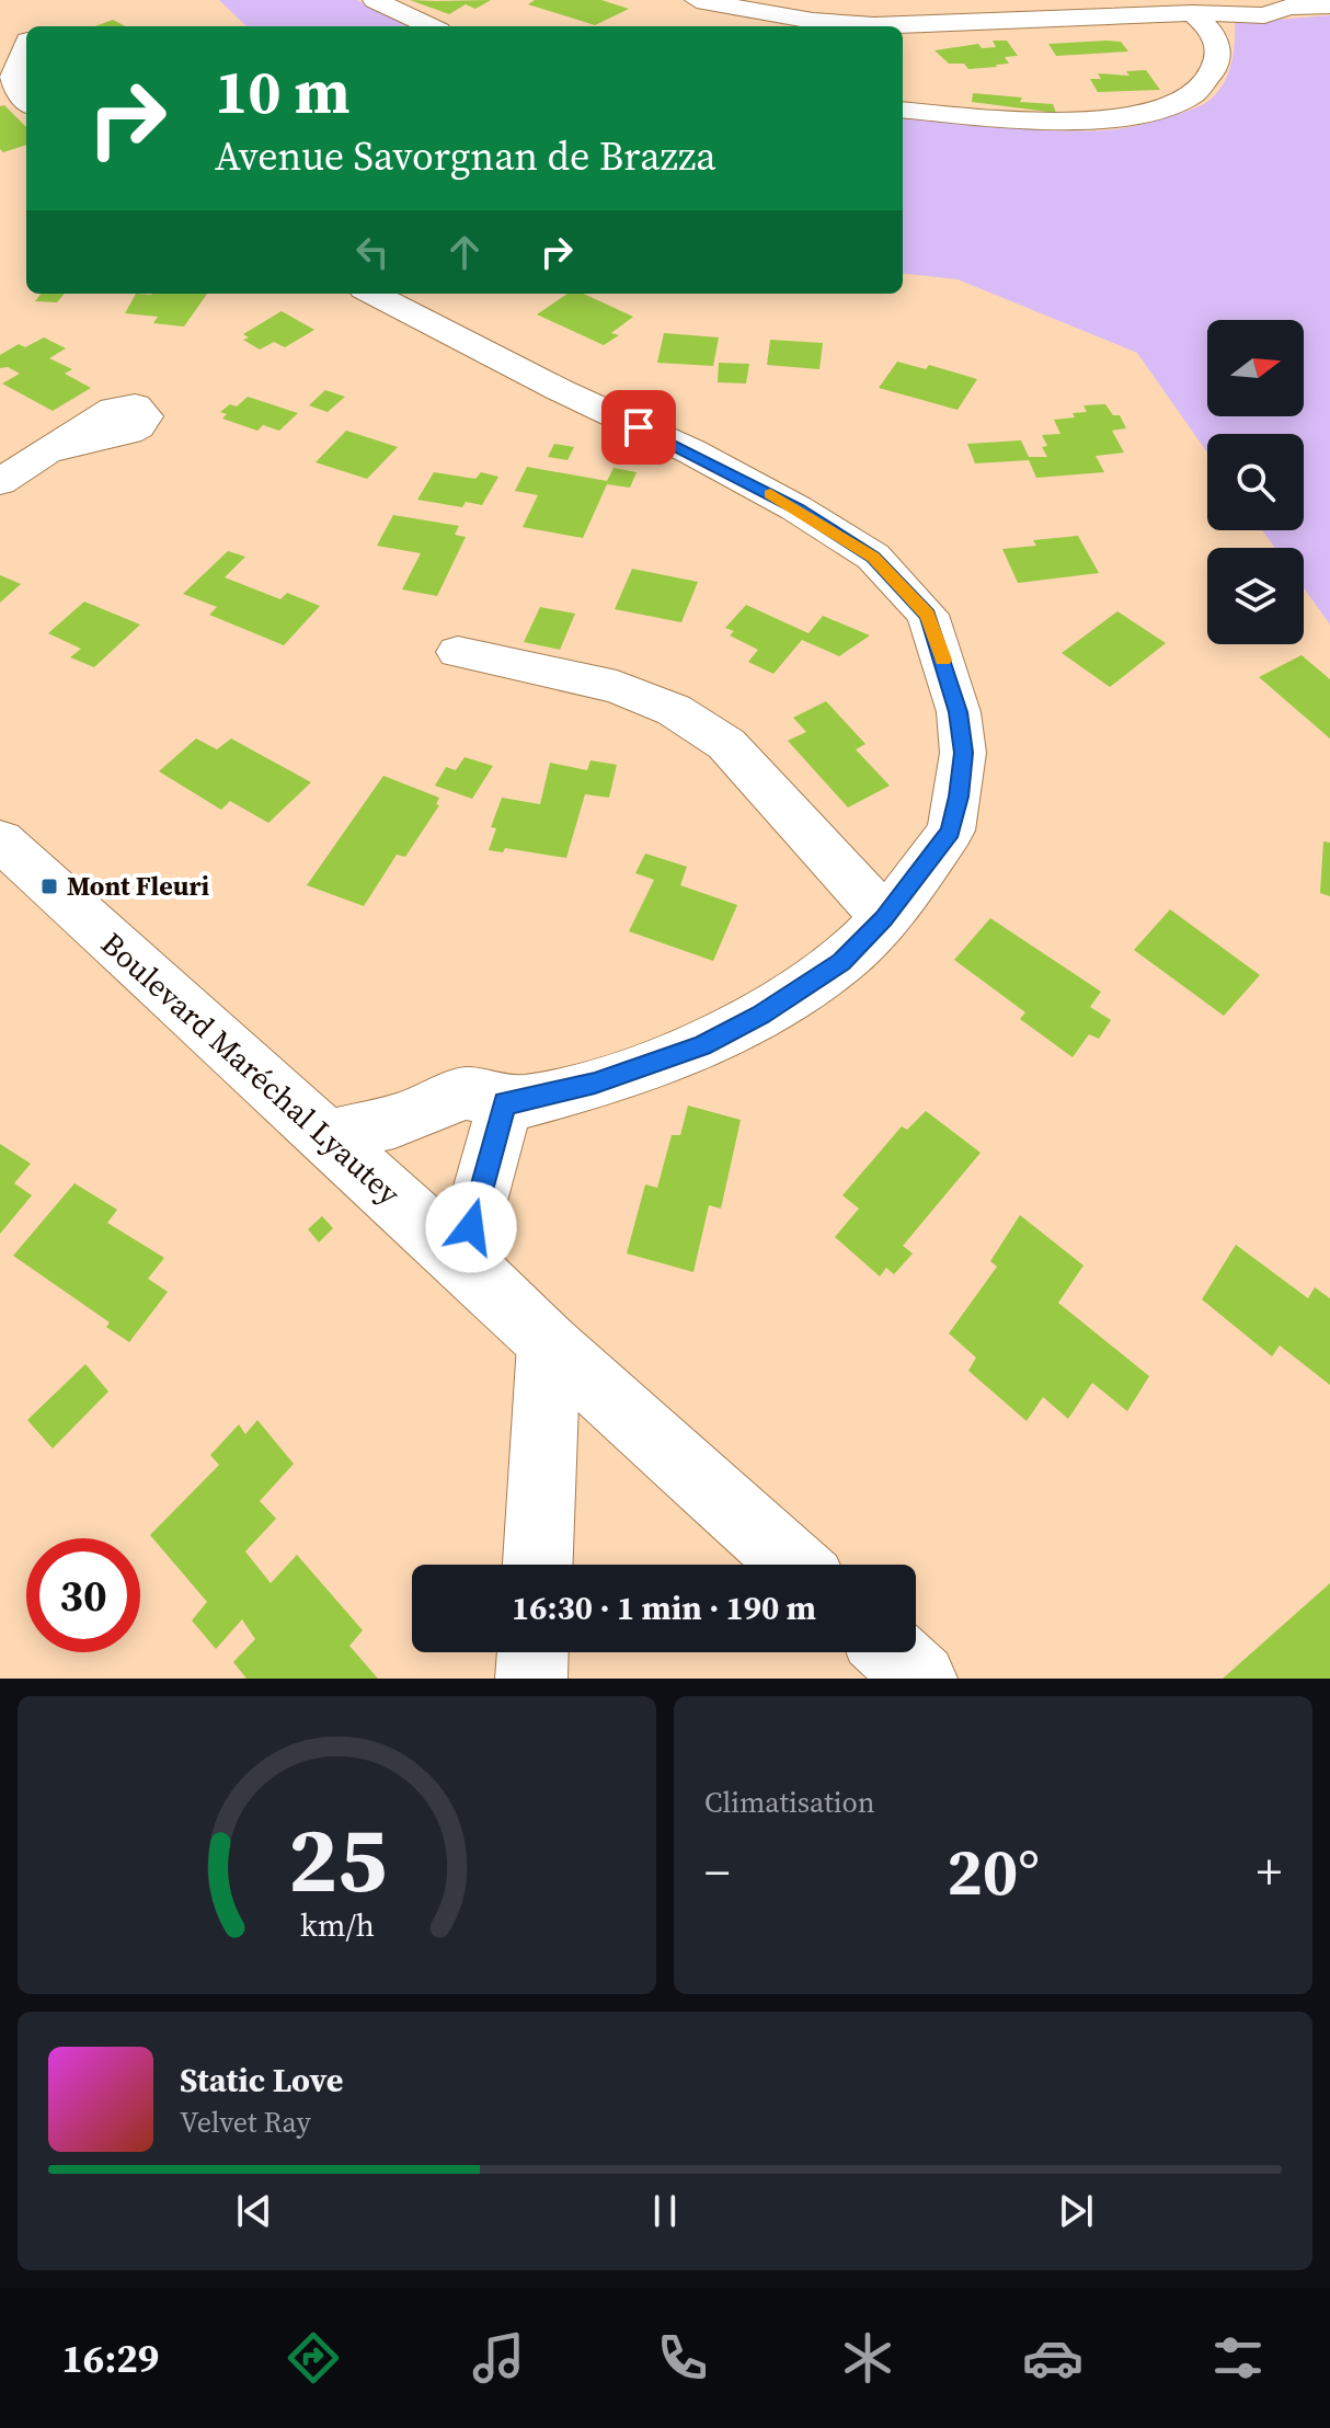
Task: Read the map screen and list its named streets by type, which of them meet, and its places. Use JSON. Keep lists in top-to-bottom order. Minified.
{"streets":{"street":["Boulevard Maréchal Lyautey"]},"places":{"transit":["Mont Fleuri"]},"north":"right","page":{"turn":["10 m","Avenue Savorgnan de Brazza"],"limit":"30","trip":"16:30 · 1 min · 190 m","tile":"Climatisation","heat":["−","20°","+"],"song":["Static Love","Velvet Ray"],"tabs":"16:29","gauge":["25","km/h"]}}
